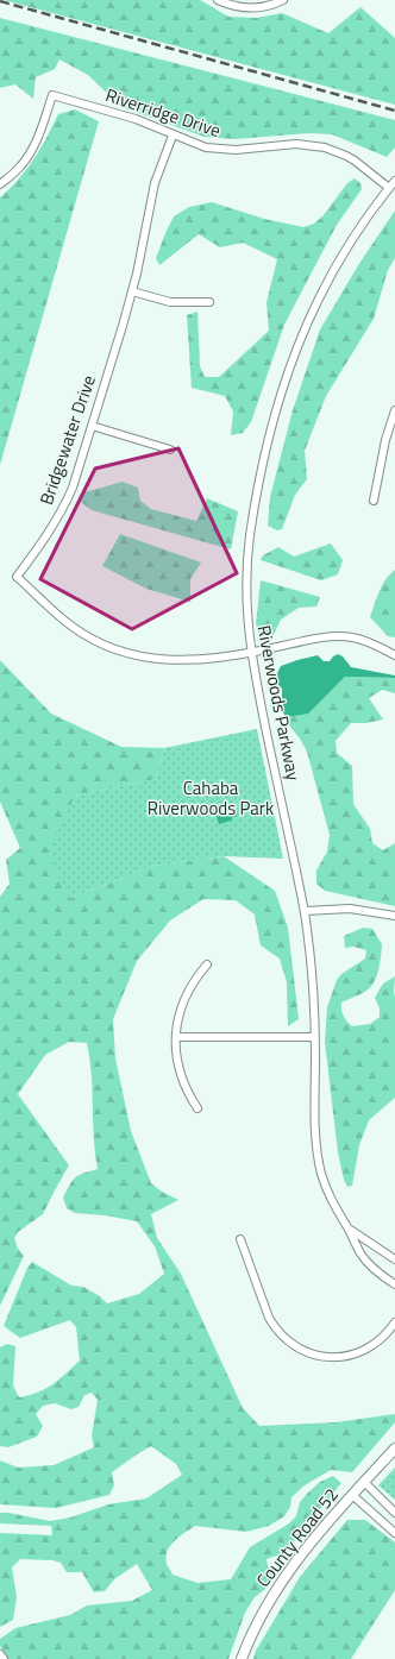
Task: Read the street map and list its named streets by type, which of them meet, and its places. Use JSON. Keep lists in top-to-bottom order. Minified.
{"streets":{"main road":["County Road 52"],"street":["Riverridge Drive","Bridgewater Drive","Riverwoods Parkway"]},"crossings":[["Riverridge Drive","Bridgewater Drive"],["Riverridge Drive","Riverwoods Parkway"],["Bridgewater Drive","Riverwoods Parkway"]],"parks":["Cahaba Riverwoods Park"]}
